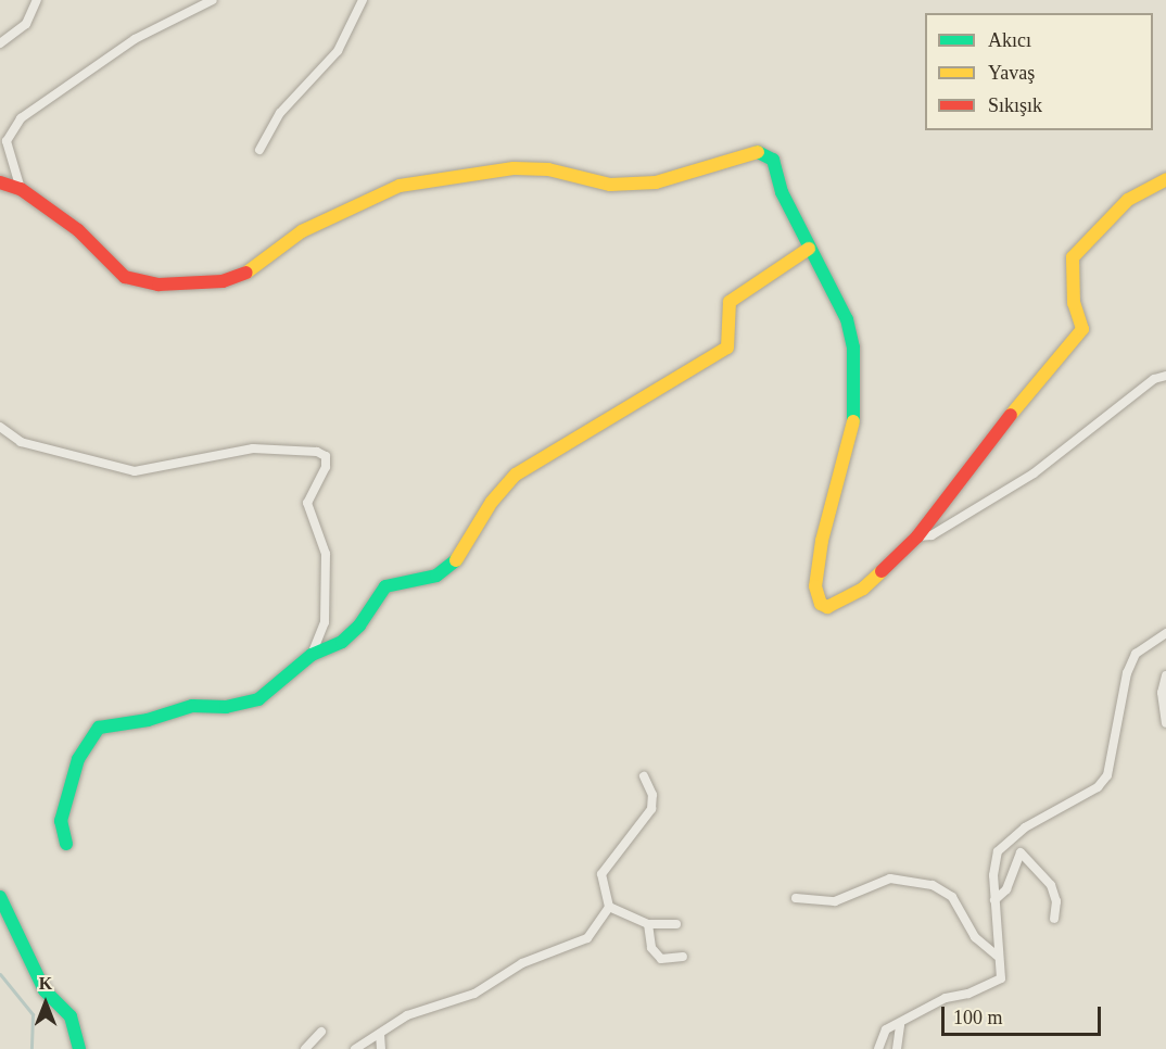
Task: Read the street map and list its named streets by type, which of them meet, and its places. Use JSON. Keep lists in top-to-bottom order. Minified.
{"legend":["Akıcı","Yavaş","Sıkışık"],"scale_bar":"100 m","north":"top"}
